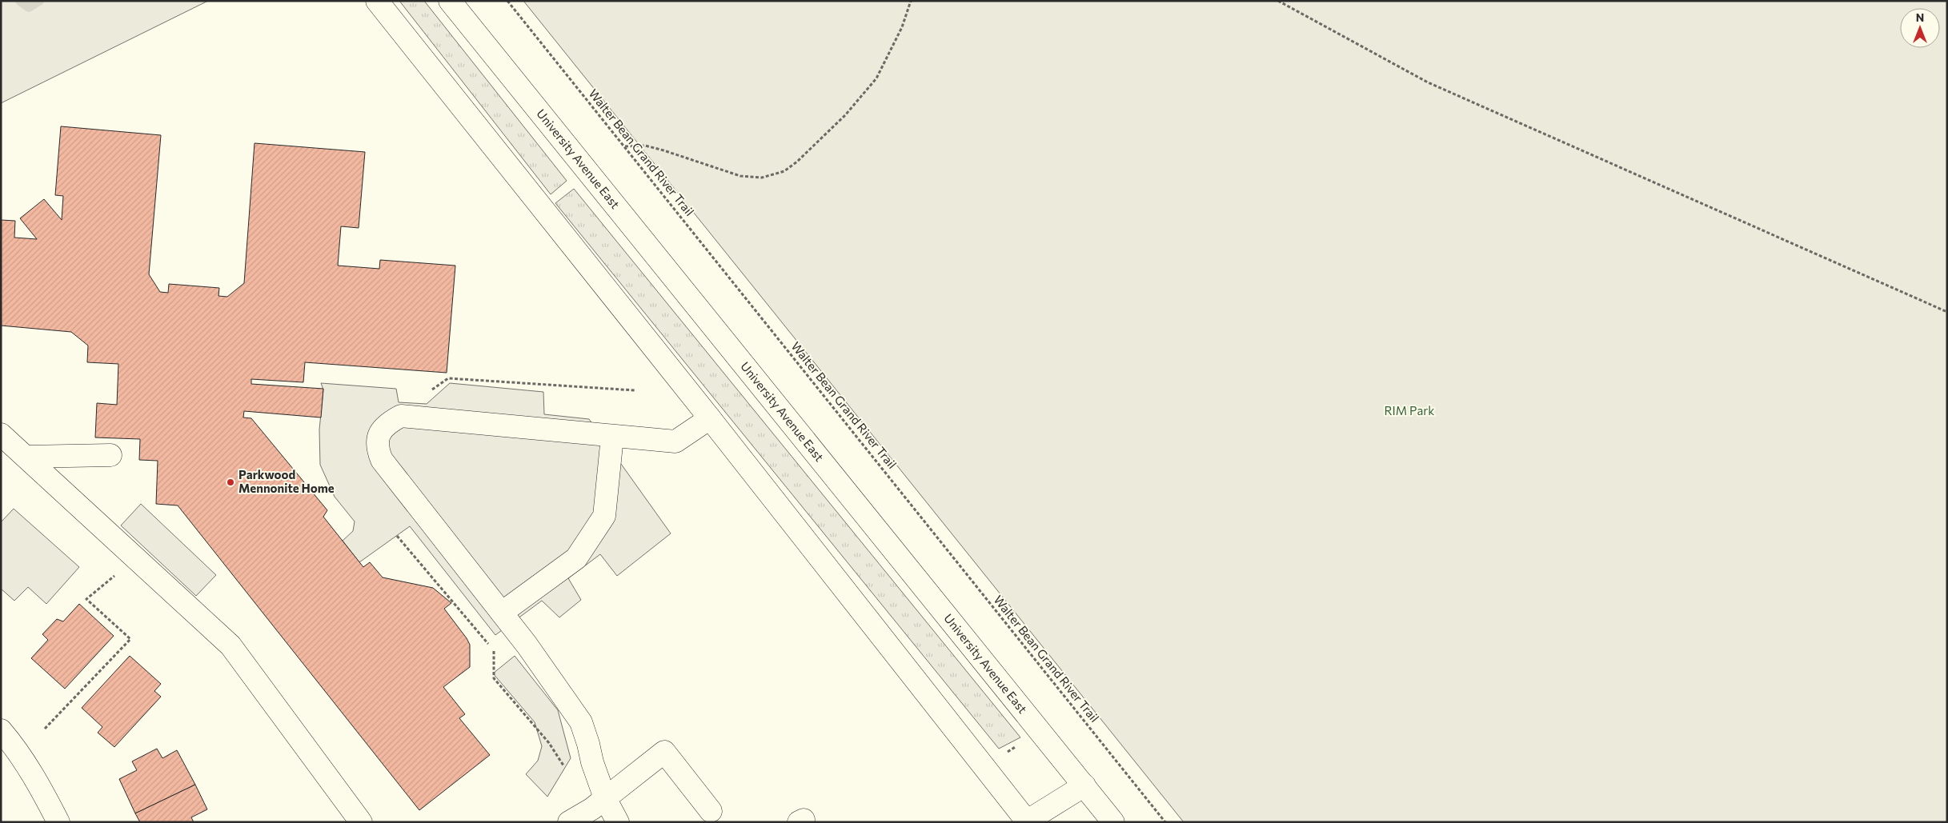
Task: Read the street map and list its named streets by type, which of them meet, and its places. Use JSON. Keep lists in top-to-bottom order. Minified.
{"streets":{"main road":["University Avenue East"],"path":["Walter Bean Grand River Trail"]},"parks":["RIM Park"],"places":["Parkwood Mennonite Home"],"north":"top"}
